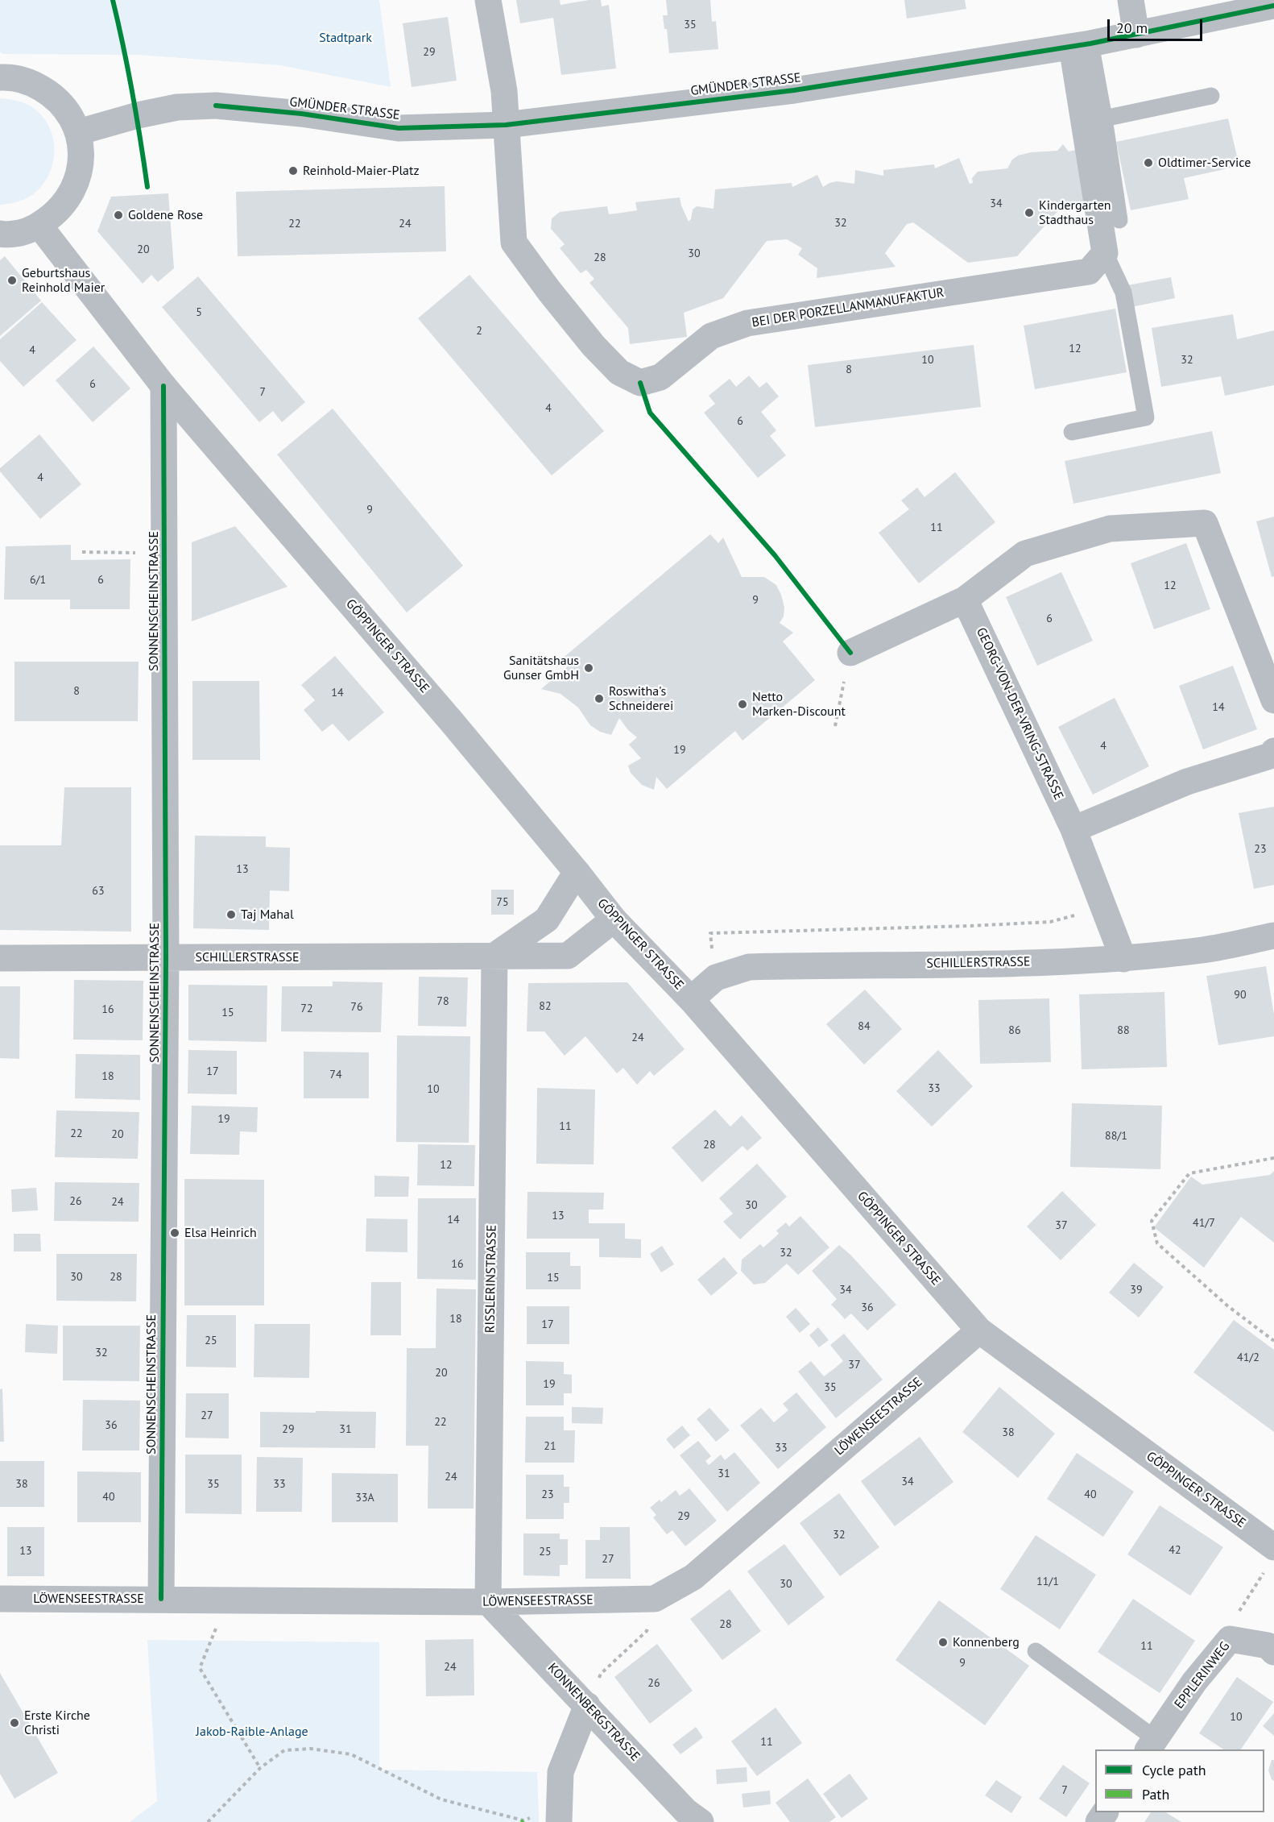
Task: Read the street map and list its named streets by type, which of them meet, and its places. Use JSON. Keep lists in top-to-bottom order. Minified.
{"streets":{"main road":["GMÜNDER STRASSE","GÖPPINGER STRASSE"],"street":["BEI DER PORZELLANMANUFAKTUR","SONNENSCHEINSTRASSE","GEORG-VON-DER-VRING-STRASSE","SCHILLERSTRASSE","RISSLERINSTRASSE","LÖWENSEESTRASSE","EPPLERINWEG","KONNENBERGSTRASSE"]},"crossings":[["GMÜNDER STRASSE","BEI DER PORZELLANMANUFAKTUR"],["SONNENSCHEINSTRASSE","GÖPPINGER STRASSE"],["SONNENSCHEINSTRASSE","SCHILLERSTRASSE"],["SONNENSCHEINSTRASSE","LÖWENSEESTRASSE"],["GÖPPINGER STRASSE","SCHILLERSTRASSE"],["GÖPPINGER STRASSE","LÖWENSEESTRASSE"],["GEORG-VON-DER-VRING-STRASSE","SCHILLERSTRASSE"],["SCHILLERSTRASSE","RISSLERINSTRASSE"],["RISSLERINSTRASSE","LÖWENSEESTRASSE"],["RISSLERINSTRASSE","KONNENBERGSTRASSE"],["LÖWENSEESTRASSE","KONNENBERGSTRASSE"]],"parks":["Stadtpark","Jakob-Raible-Anlage"],"places":["Oldtimer-Service","Reinhold-Maier-Platz","Kindergarten Stadthaus","Goldene Rose","Geburtshaus Reinhold Maier","Sanitätshaus Gunser GmbH","Roswitha's Schneiderei","Netto Marken-Discount","Taj Mahal","Elsa Heinrich","Konnenberg","Erste Kirche Christi"],"house_numbers":["35","29","34","32","22","24","20","30","28","5","2","12","4","10","32","8","6","7","4","6","4","9","11","6/1","6","12","9","6","8","14","14","4","19","23","13","63","75","90","78","82","76","72","16","15","84","86","88","24","17","74","18","33","10","19","11","22","20","88/1","28","12","26","24","30","13","14","41/7","37","32","16","30","28","15","34","39","36","18","17","25","32","41/2","37","20","19","35","27","22","36","29","31","38","21","33","31","24","34","38","35","33","23","40","40","33A","29","32","42","13","25","27","11/1","30","28","11","9","24","26","10","11","7"],"legend":["Cycle path","Path"],"scale_bar":"20 m"}
